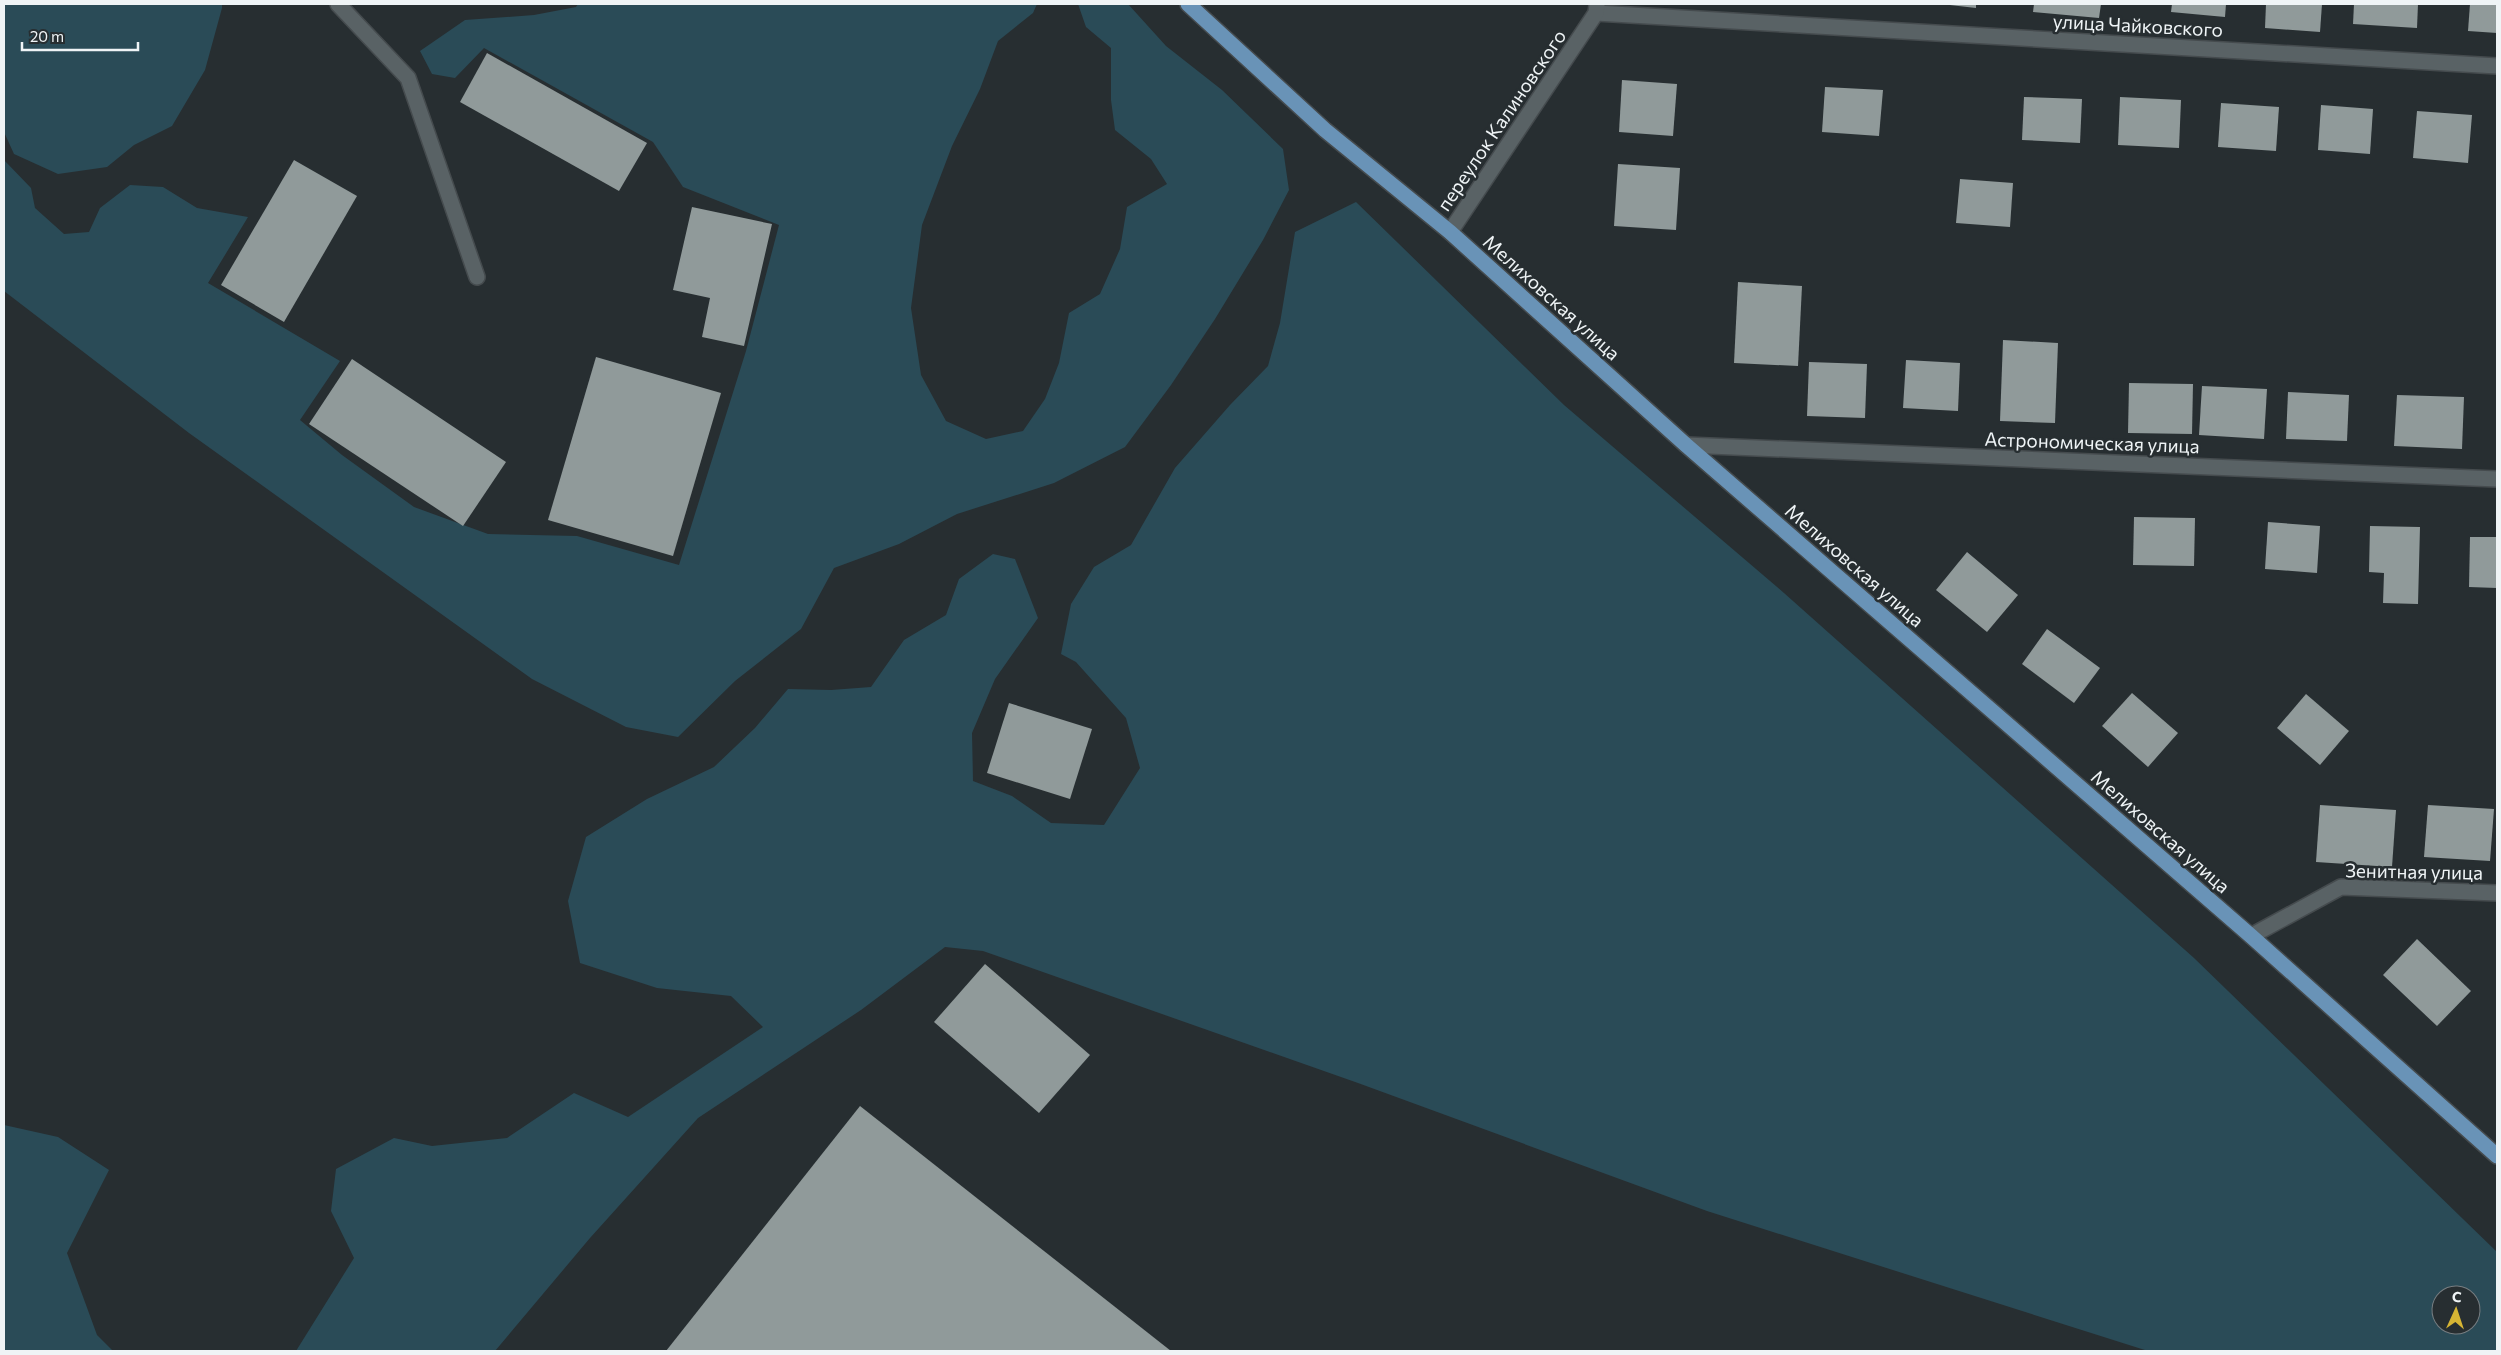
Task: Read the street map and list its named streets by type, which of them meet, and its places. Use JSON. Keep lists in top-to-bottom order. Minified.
{"streets":{"main road":["Мелиховская улица"],"street":["улица Чайковского","переулок Калиновского","Астрономическая улица","Зенитная улица"]},"crossings":[["улица Чайковского","переулок Калиновского"],["переулок Калиновского","Мелиховская улица"],["Мелиховская улица","Астрономическая улица"],["Мелиховская улица","Зенитная улица"]],"scale_bar":"20 m","north":"top"}
